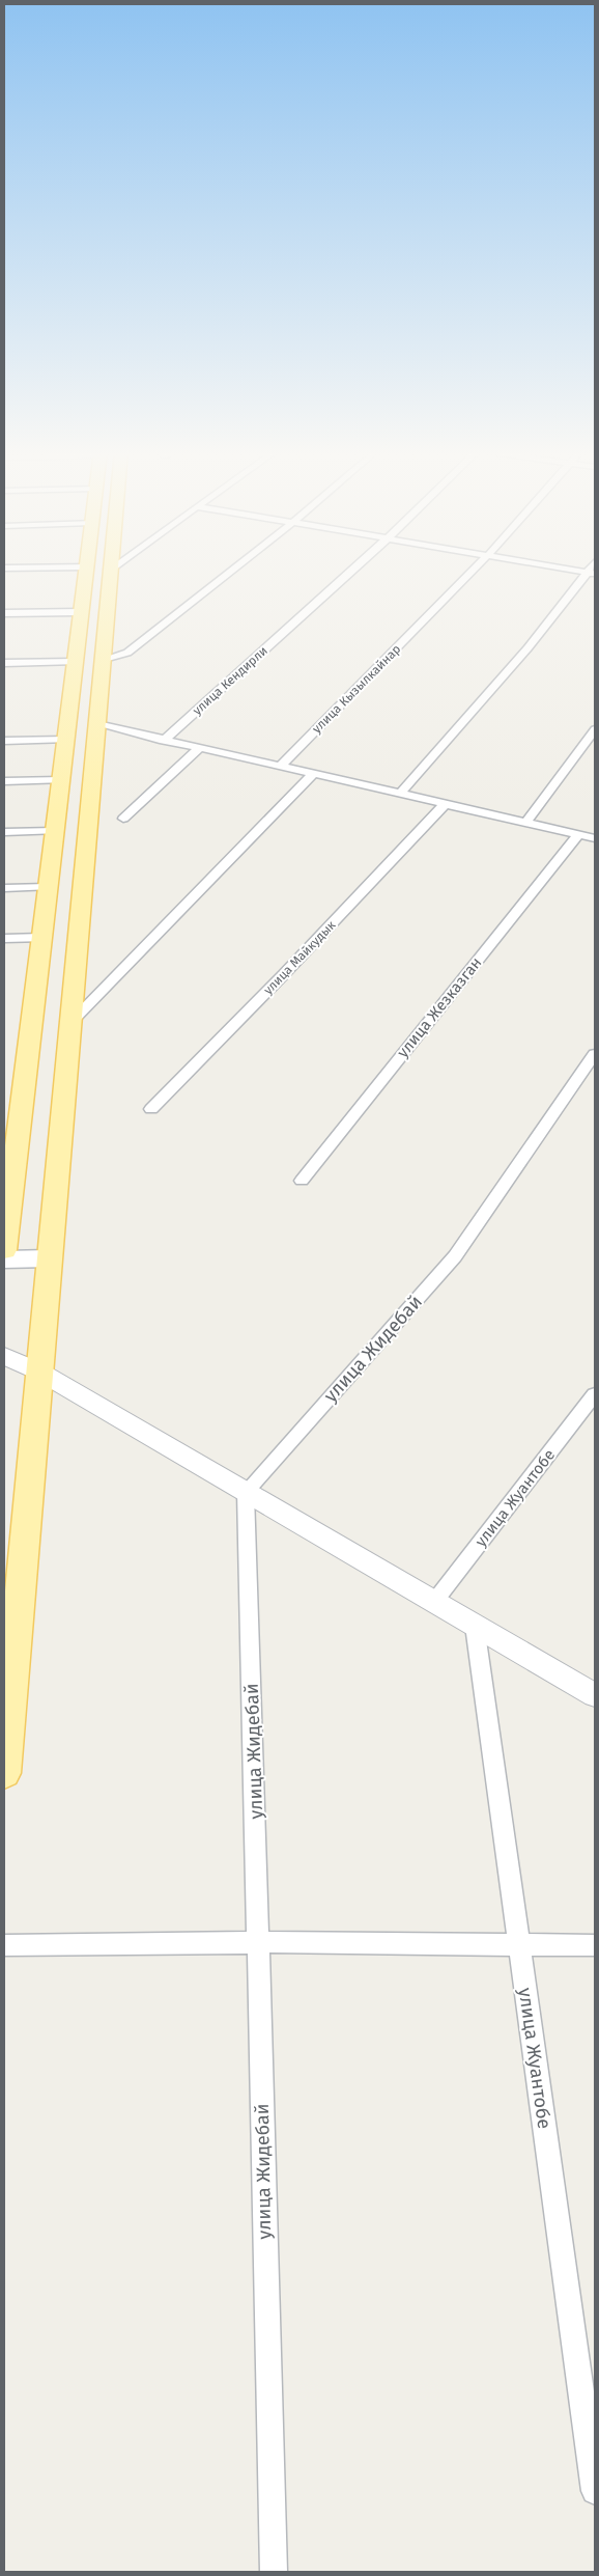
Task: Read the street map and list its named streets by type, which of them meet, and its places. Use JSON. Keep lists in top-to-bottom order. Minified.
{"streets":{"street":["улица Кендирли","улица Кызылкайнар","улица Майкудык","улица Жезказган","улица Жидебай","улица Жуантобе"]}}
